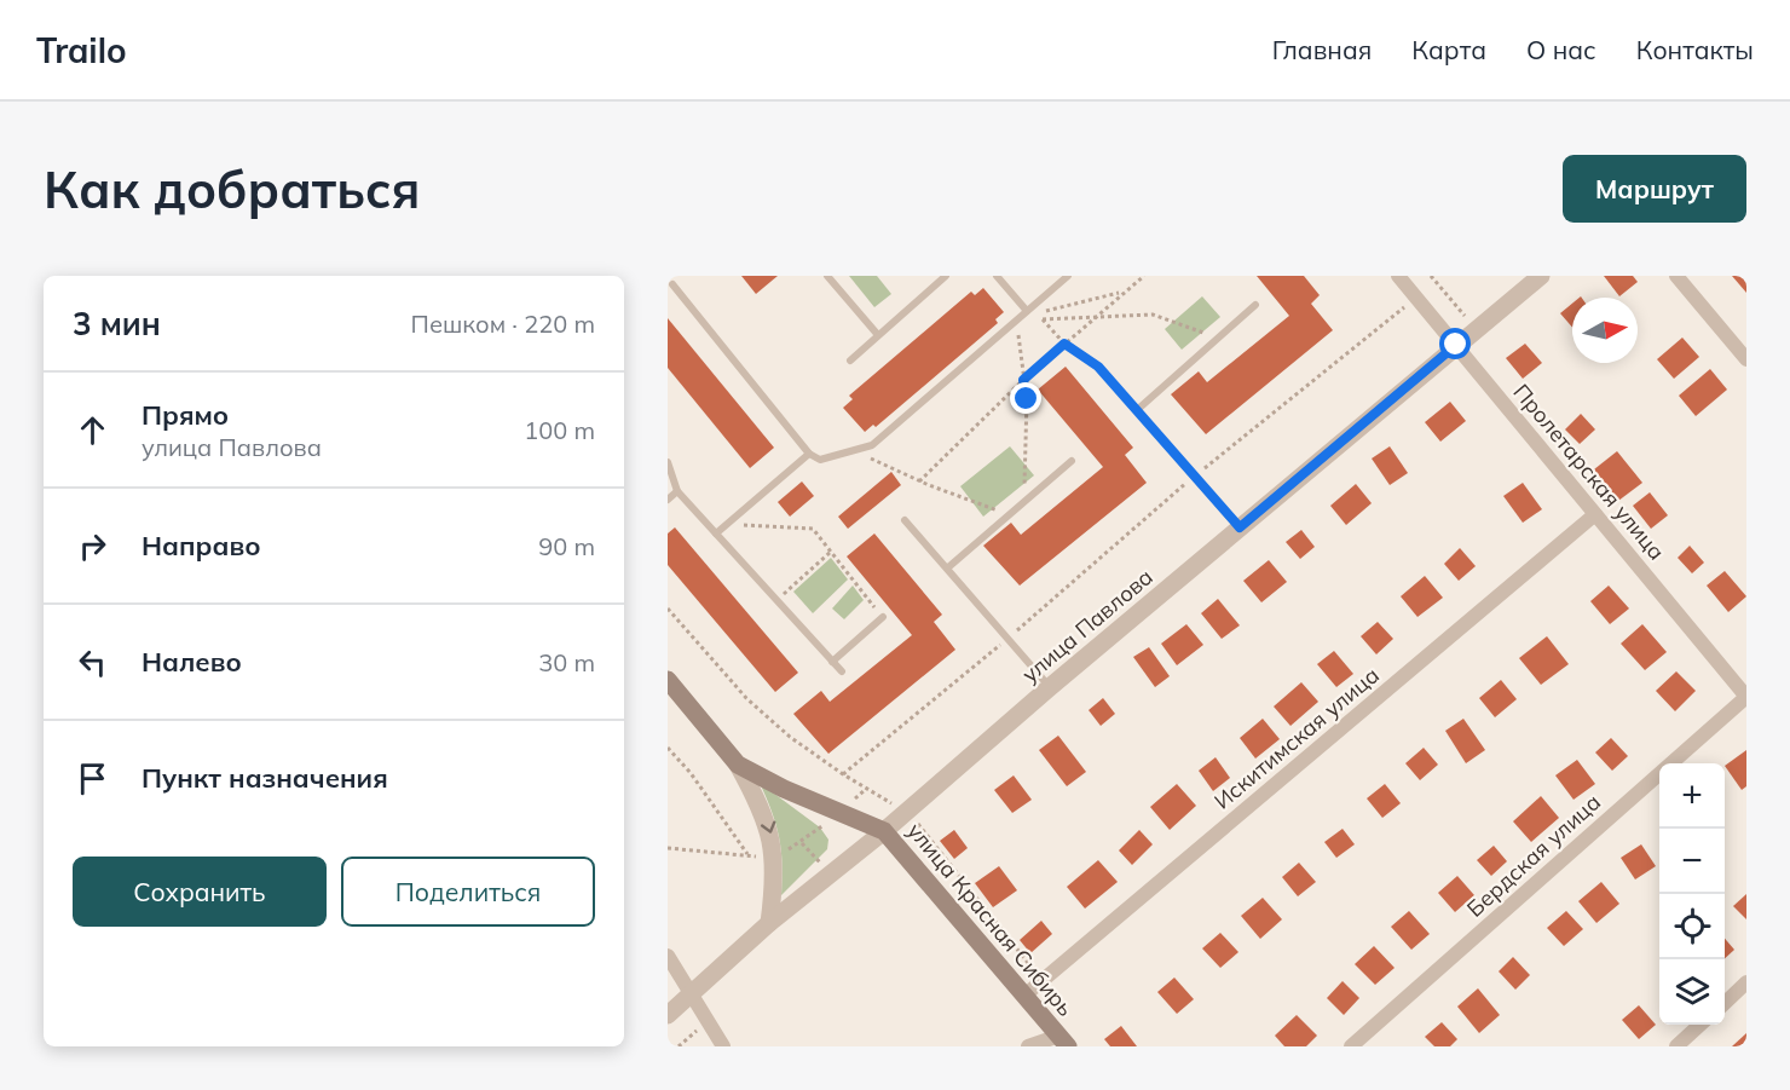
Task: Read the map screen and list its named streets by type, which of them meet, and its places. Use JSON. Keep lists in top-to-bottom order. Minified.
{"streets":{"main road":["улица Красная Сибирь"],"street":["Пролетарская улица","улица Павлова","Искитимская улица","Бердская улица"]},"crossings":[["Пролетарская улица","улица Павлова"],["Пролетарская улица","Искитимская улица"],["Пролетарская улица","Бердская улица"],["улица Павлова","улица Красная Сибирь"],["Искитимская улица","улица Красная Сибирь"]],"north":"right","page":{"header":"Trailo","nav":["Главная","Карта","О нас","Контакты"],"buttons":["Маршрут",["Сохранить","Поделиться"]],"title":"Как добраться","heading":["3 мин","Пешком · 220 m"],"list":[["Прямо","улица Павлова","100 m"],["Направо","90 m"],["Налево","30 m"],"Пункт назначения"],"map_buttons":["+","−"]}}
